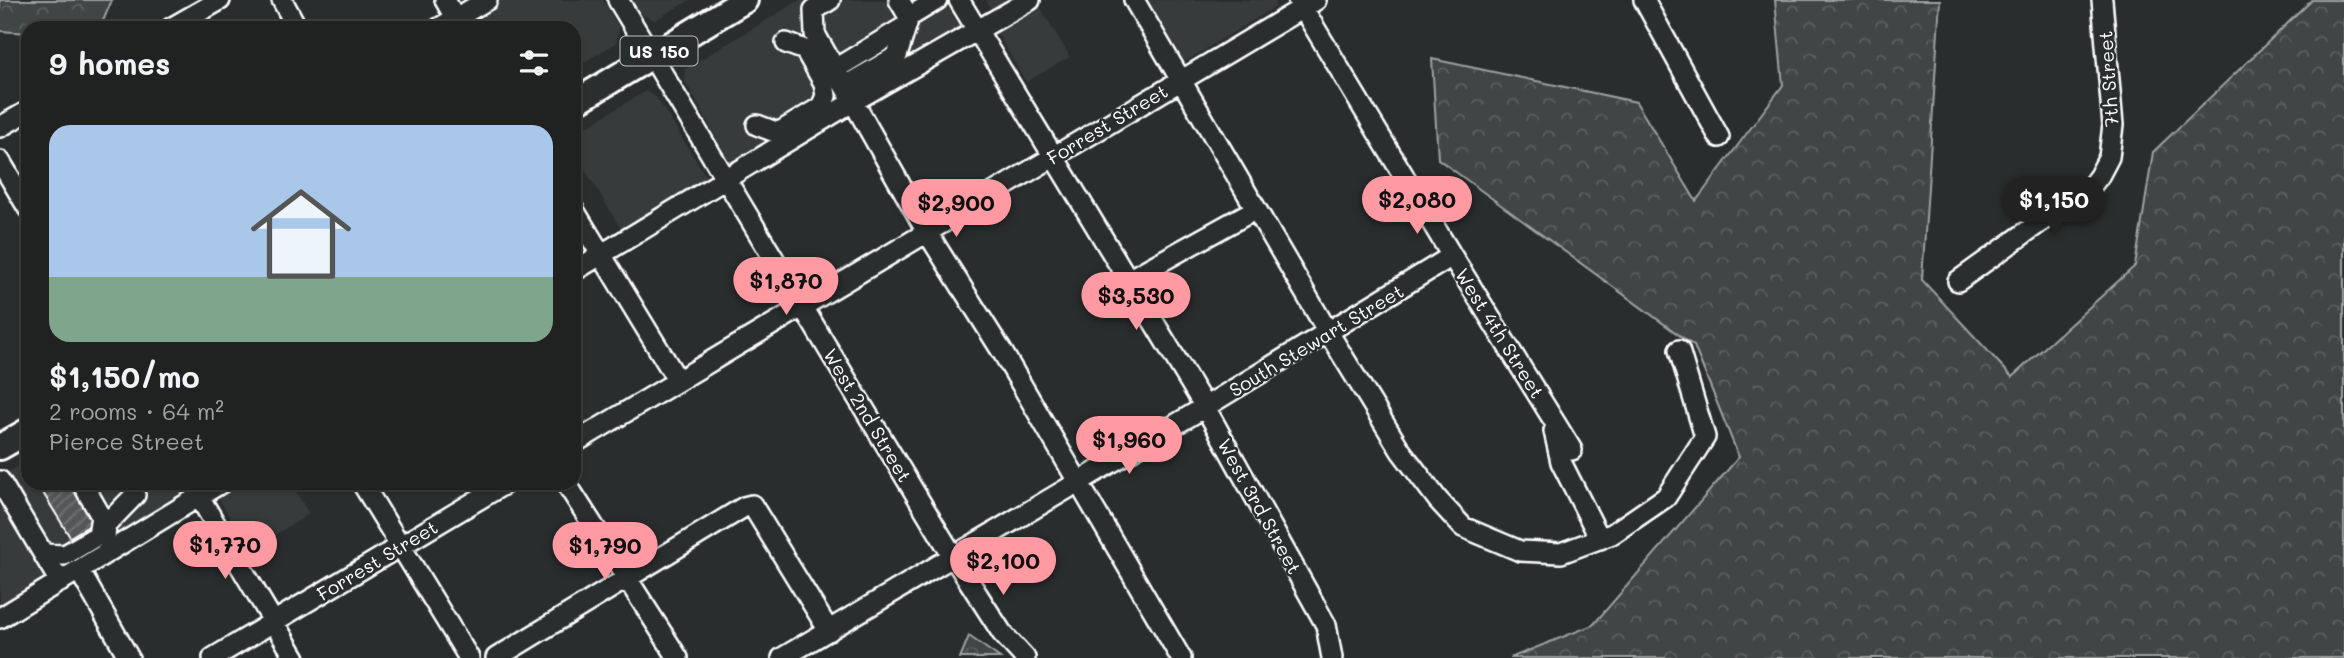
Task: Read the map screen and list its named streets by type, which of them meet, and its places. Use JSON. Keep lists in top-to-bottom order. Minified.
{"streets":{"main road":["US 150"],"street":["7th Street","Forrest Street","West 4th Street","South Stewart Street","West 2nd Street","West 3rd Street"]},"crossings":[["US 150","West 2nd Street"],["Forrest Street","West 4th Street"],["Forrest Street","West 2nd Street"],["Forrest Street","West 3rd Street"],["West 4th Street","South Stewart Street"],["South Stewart Street","West 2nd Street"],["South Stewart Street","West 3rd Street"]],"page":{"heading":"9 homes","list":[{"name":"$1,150/mo","note":"2 rooms · 64 m² · Pierce Street"}],"price":["$2,080","$1,150","$2,900","$1,870","$3,530","$1,960","$1,770","$1,790","$2,100"]}}
